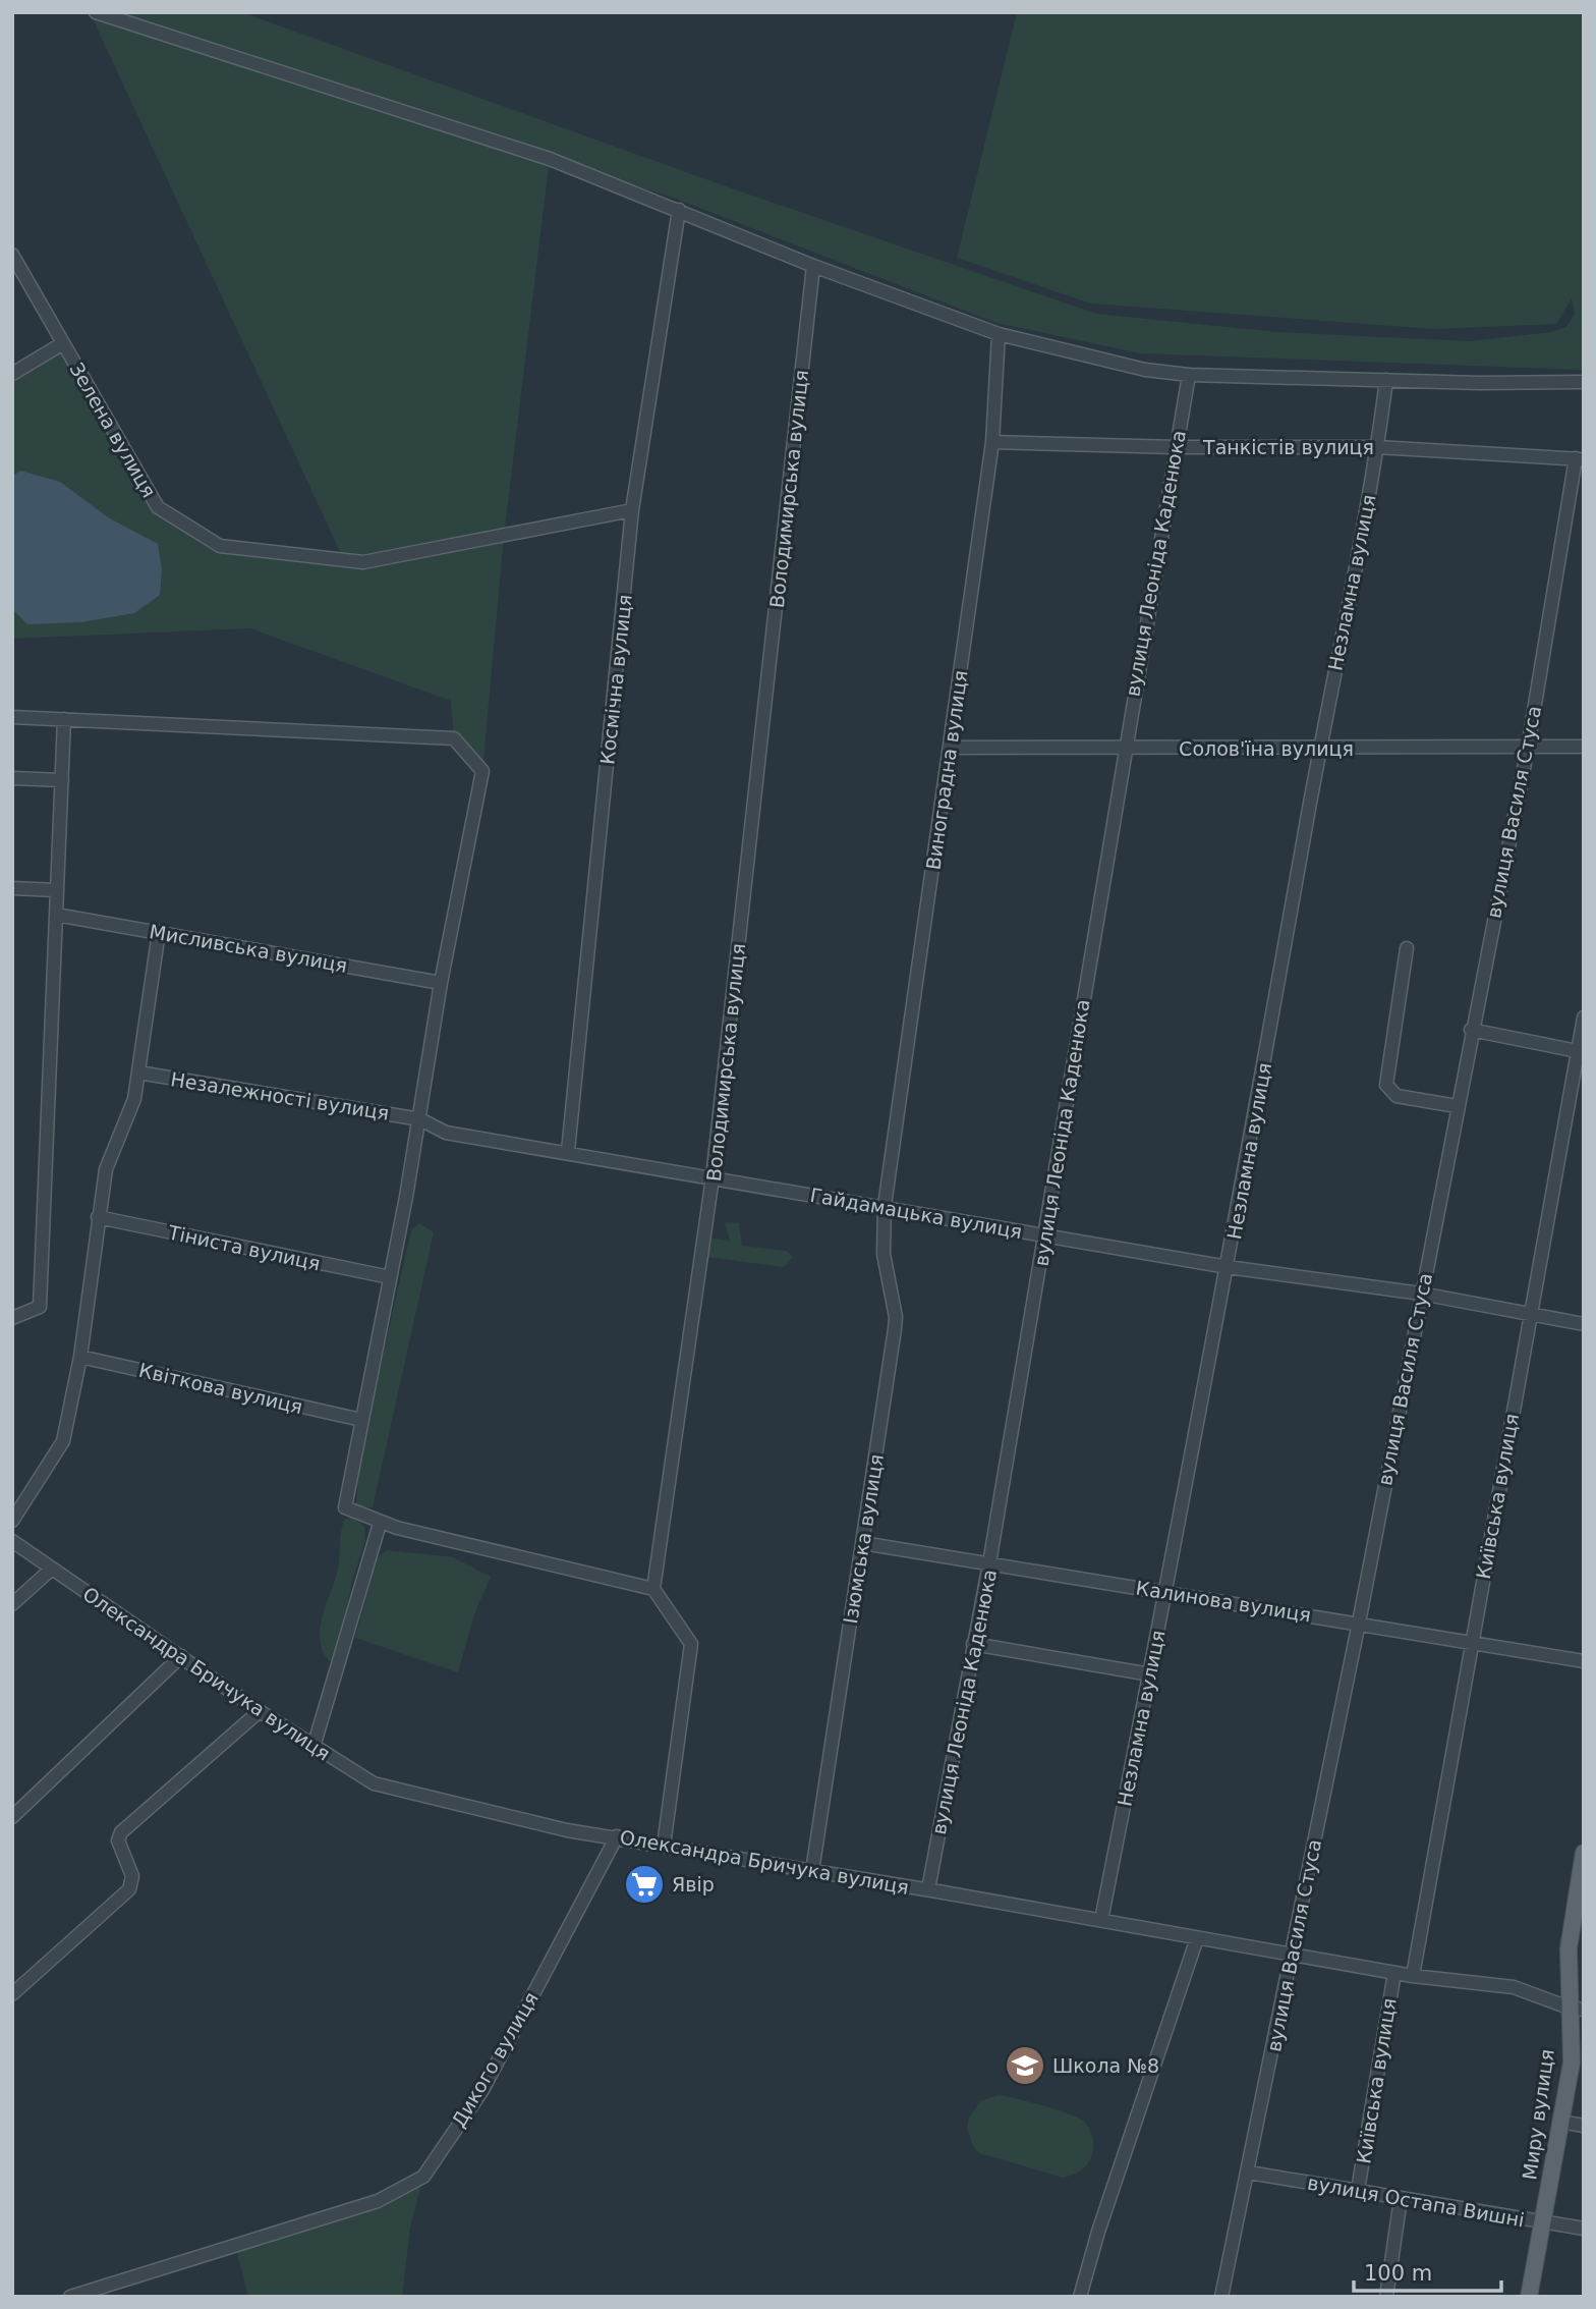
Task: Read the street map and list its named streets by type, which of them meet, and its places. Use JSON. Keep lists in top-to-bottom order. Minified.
{"streets":{"main road":["Миру вулиця"],"street":["Зелена вулиця","Танкістів вулиця","Володимирська вулиця","вулиця Леоніда Каденюка","Незламна вулиця","Космічна вулиця","Солов'їна вулиця","Виноградна вулиця","вулиця Василя Стуса","Мисливська вулиця","Незалежності вулиця","Гайдамацька вулиця","Тіниста вулиця","Квіткова вулиця","Київська вулиця","Ізюмська вулиця","Калинова вулиця","Олександра Бричука вулиця","Дикого вулиця","вулиця Остапа Вишні"]},"crossings":[["Зелена вулиця","Космічна вулиця"],["Танкістів вулиця","вулиця Леоніда Каденюка"],["Танкістів вулиця","Незламна вулиця"],["Танкістів вулиця","Виноградна вулиця"],["Танкістів вулиця","вулиця Василя Стуса"],["Володимирська вулиця","Гайдамацька вулиця"],["вулиця Леоніда Каденюка","Солов'їна вулиця"],["вулиця Леоніда Каденюка","Гайдамацька вулиця"],["вулиця Леоніда Каденюка","Калинова вулиця"],["вулиця Леоніда Каденюка","Олександра Бричука вулиця"],["Незламна вулиця","Солов'їна вулиця"],["Незламна вулиця","Гайдамацька вулиця"],["Незламна вулиця","Калинова вулиця"],["Незламна вулиця","Олександра Бричука вулиця"],["Космічна вулиця","Гайдамацька вулиця"],["Солов'їна вулиця","Виноградна вулиця"],["Солов'їна вулиця","вулиця Василя Стуса"],["Виноградна вулиця","Гайдамацька вулиця"],["Виноградна вулиця","Ізюмська вулиця"],["вулиця Василя Стуса","Гайдамацька вулиця"],["вулиця Василя Стуса","Калинова вулиця"],["вулиця Василя Стуса","Олександра Бричука вулиця"],["вулиця Василя Стуса","вулиця Остапа Вишні"],["Незалежності вулиця","Гайдамацька вулиця"],["Гайдамацька вулиця","Київська вулиця"],["Гайдамацька вулиця","Ізюмська вулиця"],["Київська вулиця","Калинова вулиця"],["Київська вулиця","Олександра Бричука вулиця"],["Київська вулиця","вулиця Остапа Вишні"],["Ізюмська вулиця","Калинова вулиця"],["Ізюмська вулиця","Олександра Бричука вулиця"],["Олександра Бричука вулиця","Дикого вулиця"],["Олександра Бричука вулиця","Миру вулиця"],["Миру вулиця","вулиця Остапа Вишні"]],"places":{"supermarket":["Явiр"],"school or university":["Школа №8"]},"scale_bar":"100 m"}
